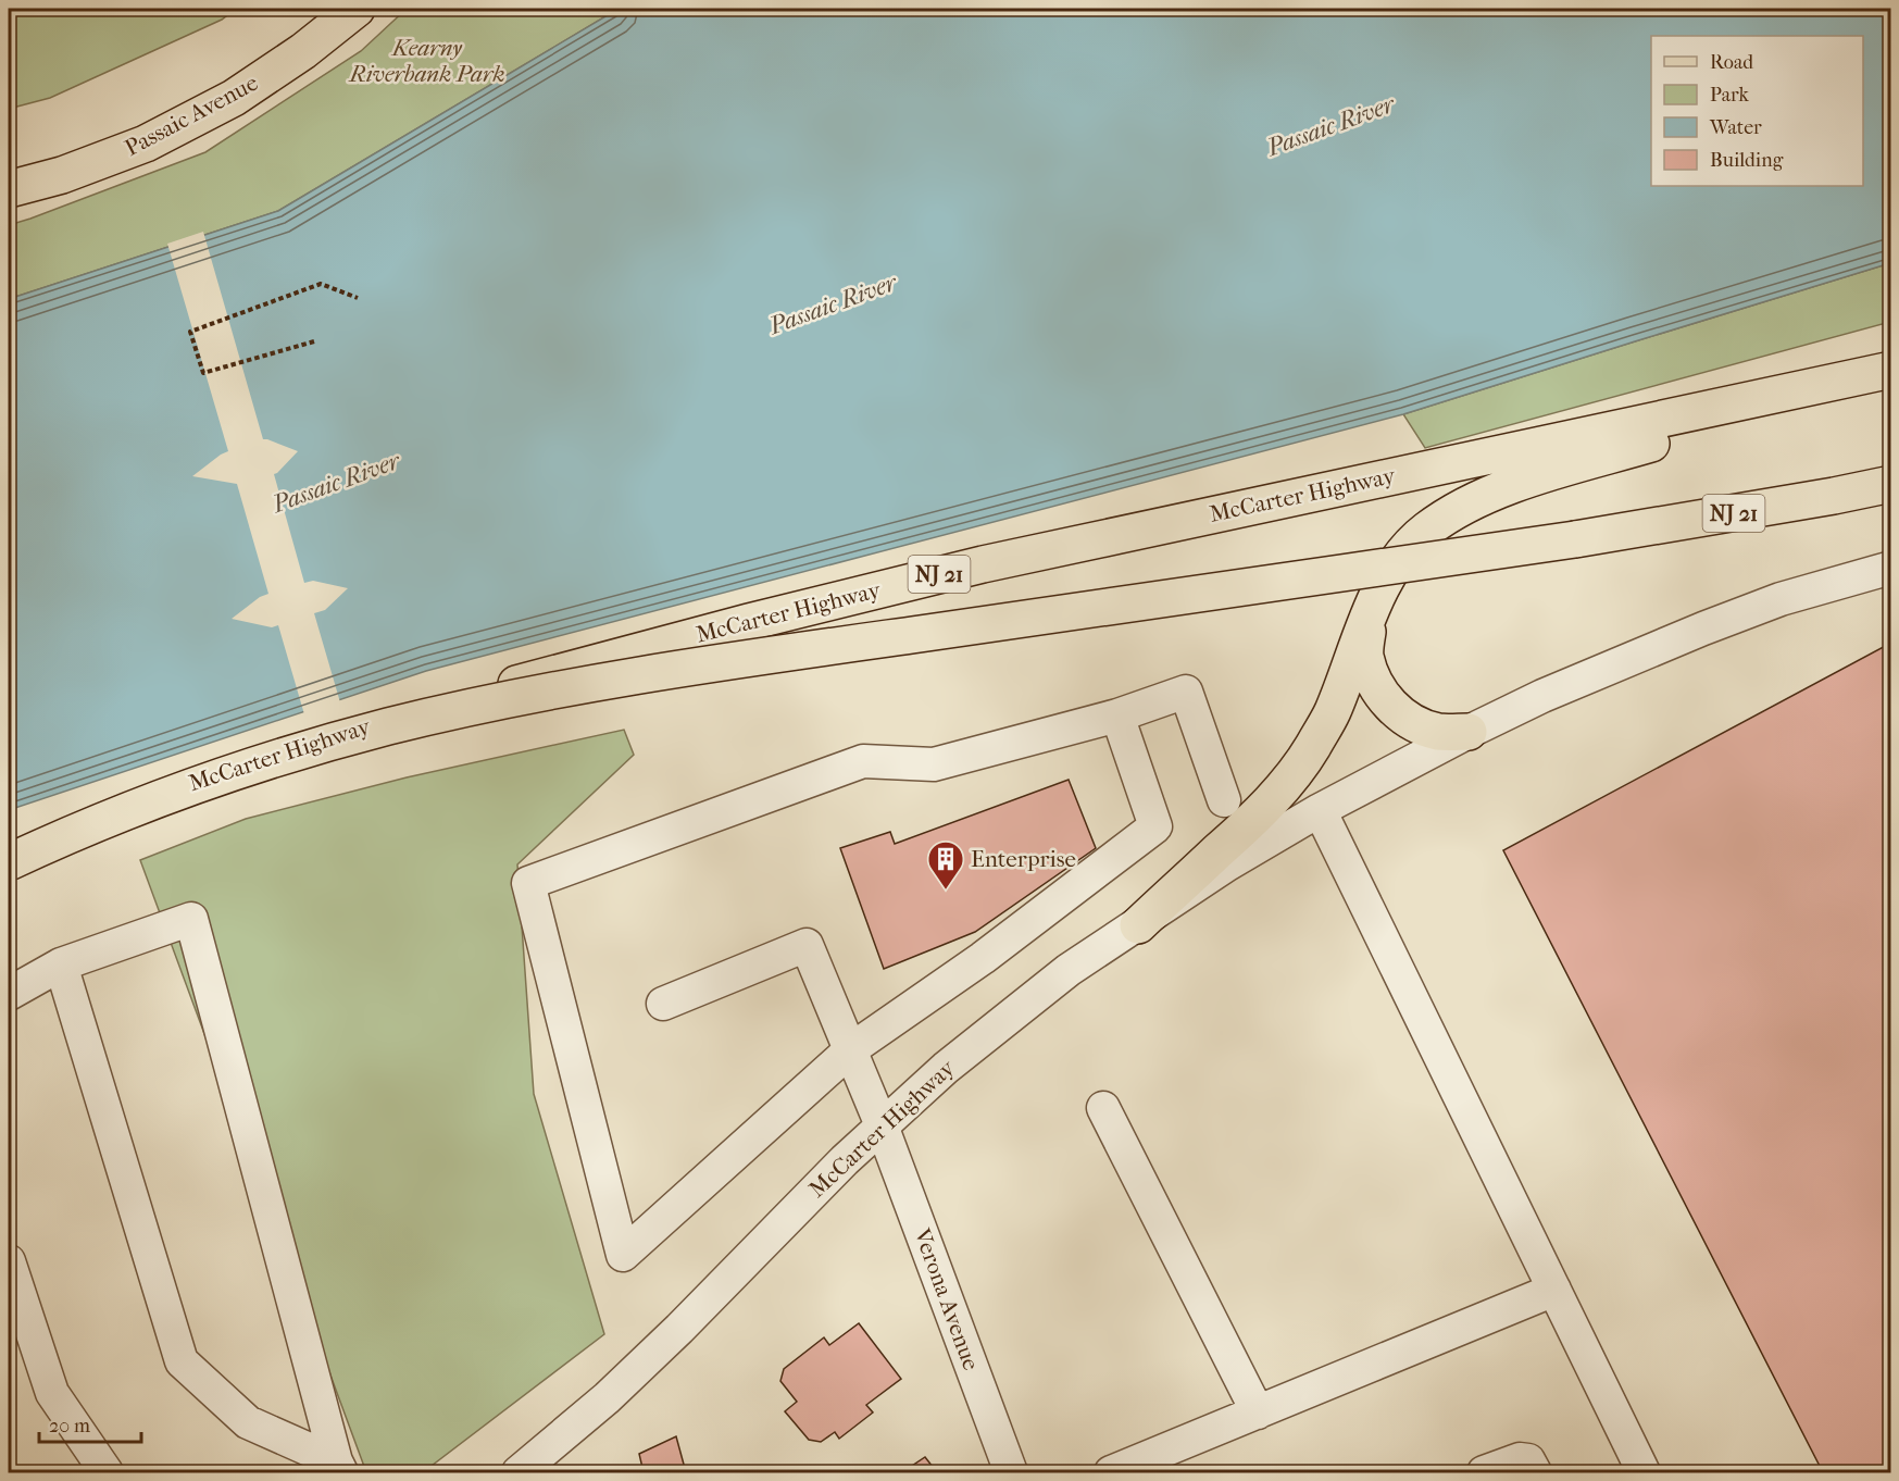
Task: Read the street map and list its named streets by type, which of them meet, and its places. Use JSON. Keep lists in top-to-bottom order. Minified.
{"streets":{"main road":["Passaic Avenue","McCarter Highway","NJ 21"],"street":["Verona Avenue"]},"crossings":[["McCarter Highway","Verona Avenue"]],"water":["Passaic River"],"parks":["Kearny Riverbank Park"],"places":{"building":["Enterprise"]},"legend":["Road","Park","Water","Building"],"scale_bar":"20 m"}
